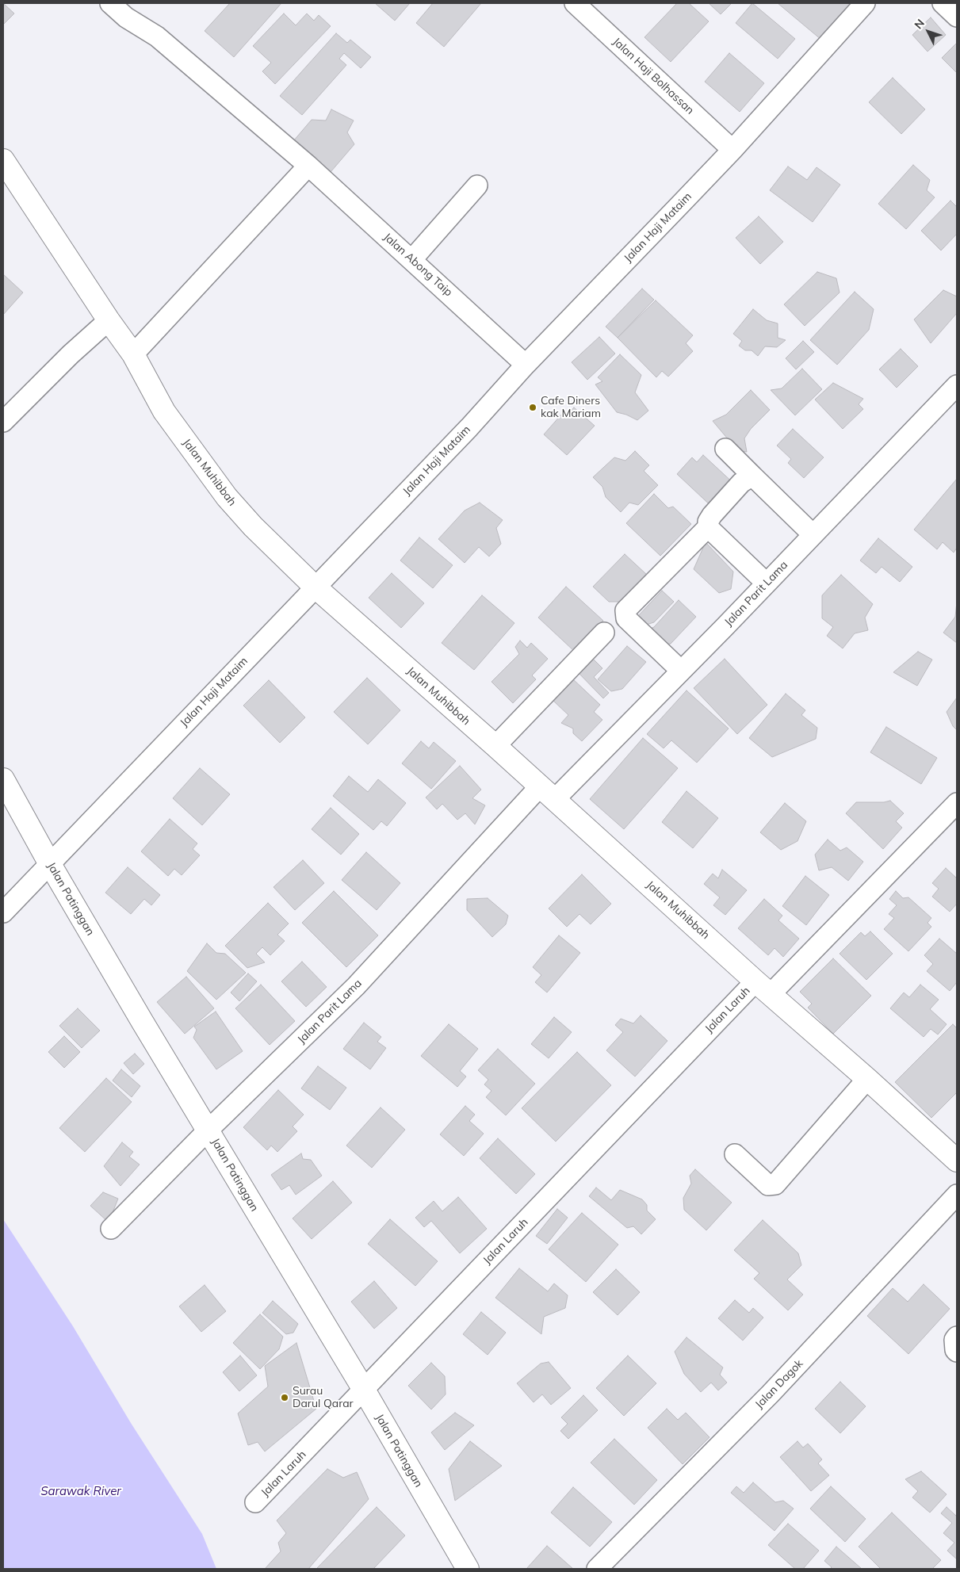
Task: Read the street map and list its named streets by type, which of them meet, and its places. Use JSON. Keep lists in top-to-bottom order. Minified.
{"streets":{"main road":["Jalan Muhibbah","Jalan Patinggan"],"street":["Jalan Haji Bolhassan","Jalan Haji Mataim","Jalan Abong Taip","Jalan Parit Lama","Jalan Laruh","Jalan Dagok"]},"crossings":[["Jalan Haji Bolhassan","Jalan Haji Mataim"],["Jalan Haji Mataim","Jalan Abong Taip"],["Jalan Haji Mataim","Jalan Muhibbah"],["Jalan Haji Mataim","Jalan Patinggan"],["Jalan Muhibbah","Jalan Parit Lama"],["Jalan Muhibbah","Jalan Laruh"],["Jalan Parit Lama","Jalan Patinggan"],["Jalan Patinggan","Jalan Laruh"]],"water":["Sarawak River"],"places":["Cafe Diners kak Mariam","Surau Darul Qarar"],"north":"top left"}
